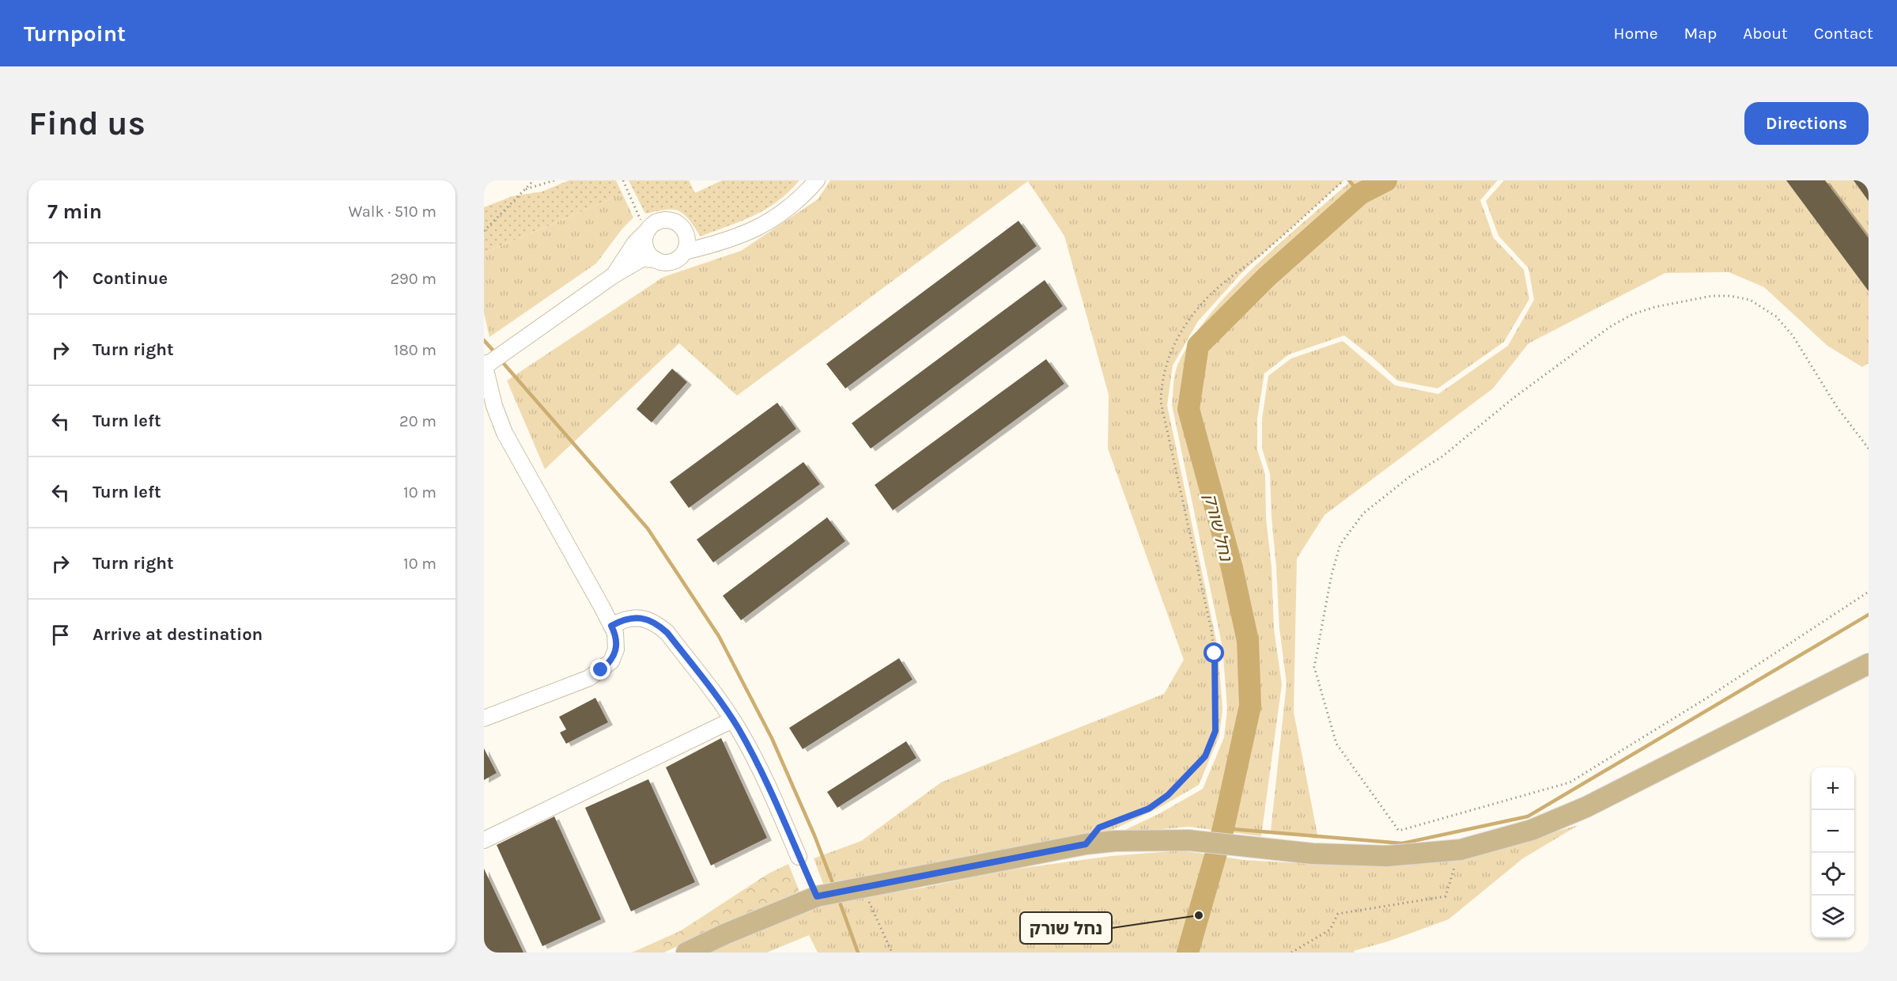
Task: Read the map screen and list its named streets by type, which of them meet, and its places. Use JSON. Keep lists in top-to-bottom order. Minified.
{"water":["נחל שורק"],"places":["נחל שורק"],"page":{"header":"Turnpoint","nav":["Home","Map","About","Contact"],"buttons":"Directions","title":"Find us","heading":["7 min","Walk · 510 m"],"list":[["Continue","290 m"],["Turn right","180 m"],["Turn left","20 m"],["Turn left","10 m"],["Turn right","10 m"],"Arrive at destination"],"map_buttons":["+","−"]}}
